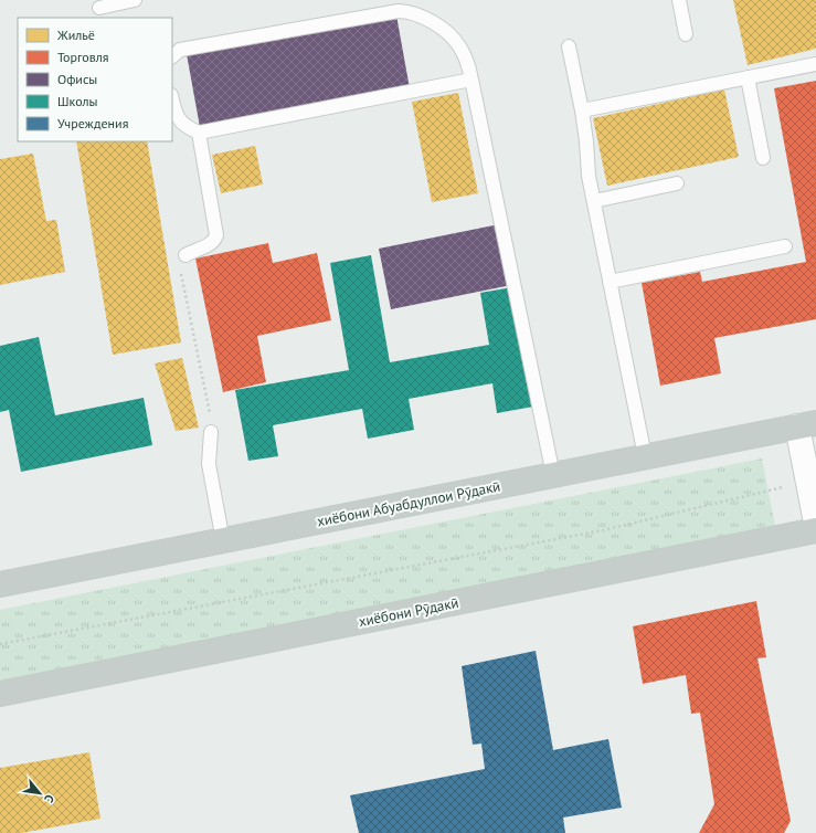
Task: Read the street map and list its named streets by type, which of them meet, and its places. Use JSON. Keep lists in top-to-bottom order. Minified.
{"streets":{"highway":["хиёбони Абуабдуллои Рӯдакӣ","хиёбони Рӯдакӣ"]},"legend":["Жильё","Торговля","Офисы","Школы","Учреждения"],"north":"bottom right"}
